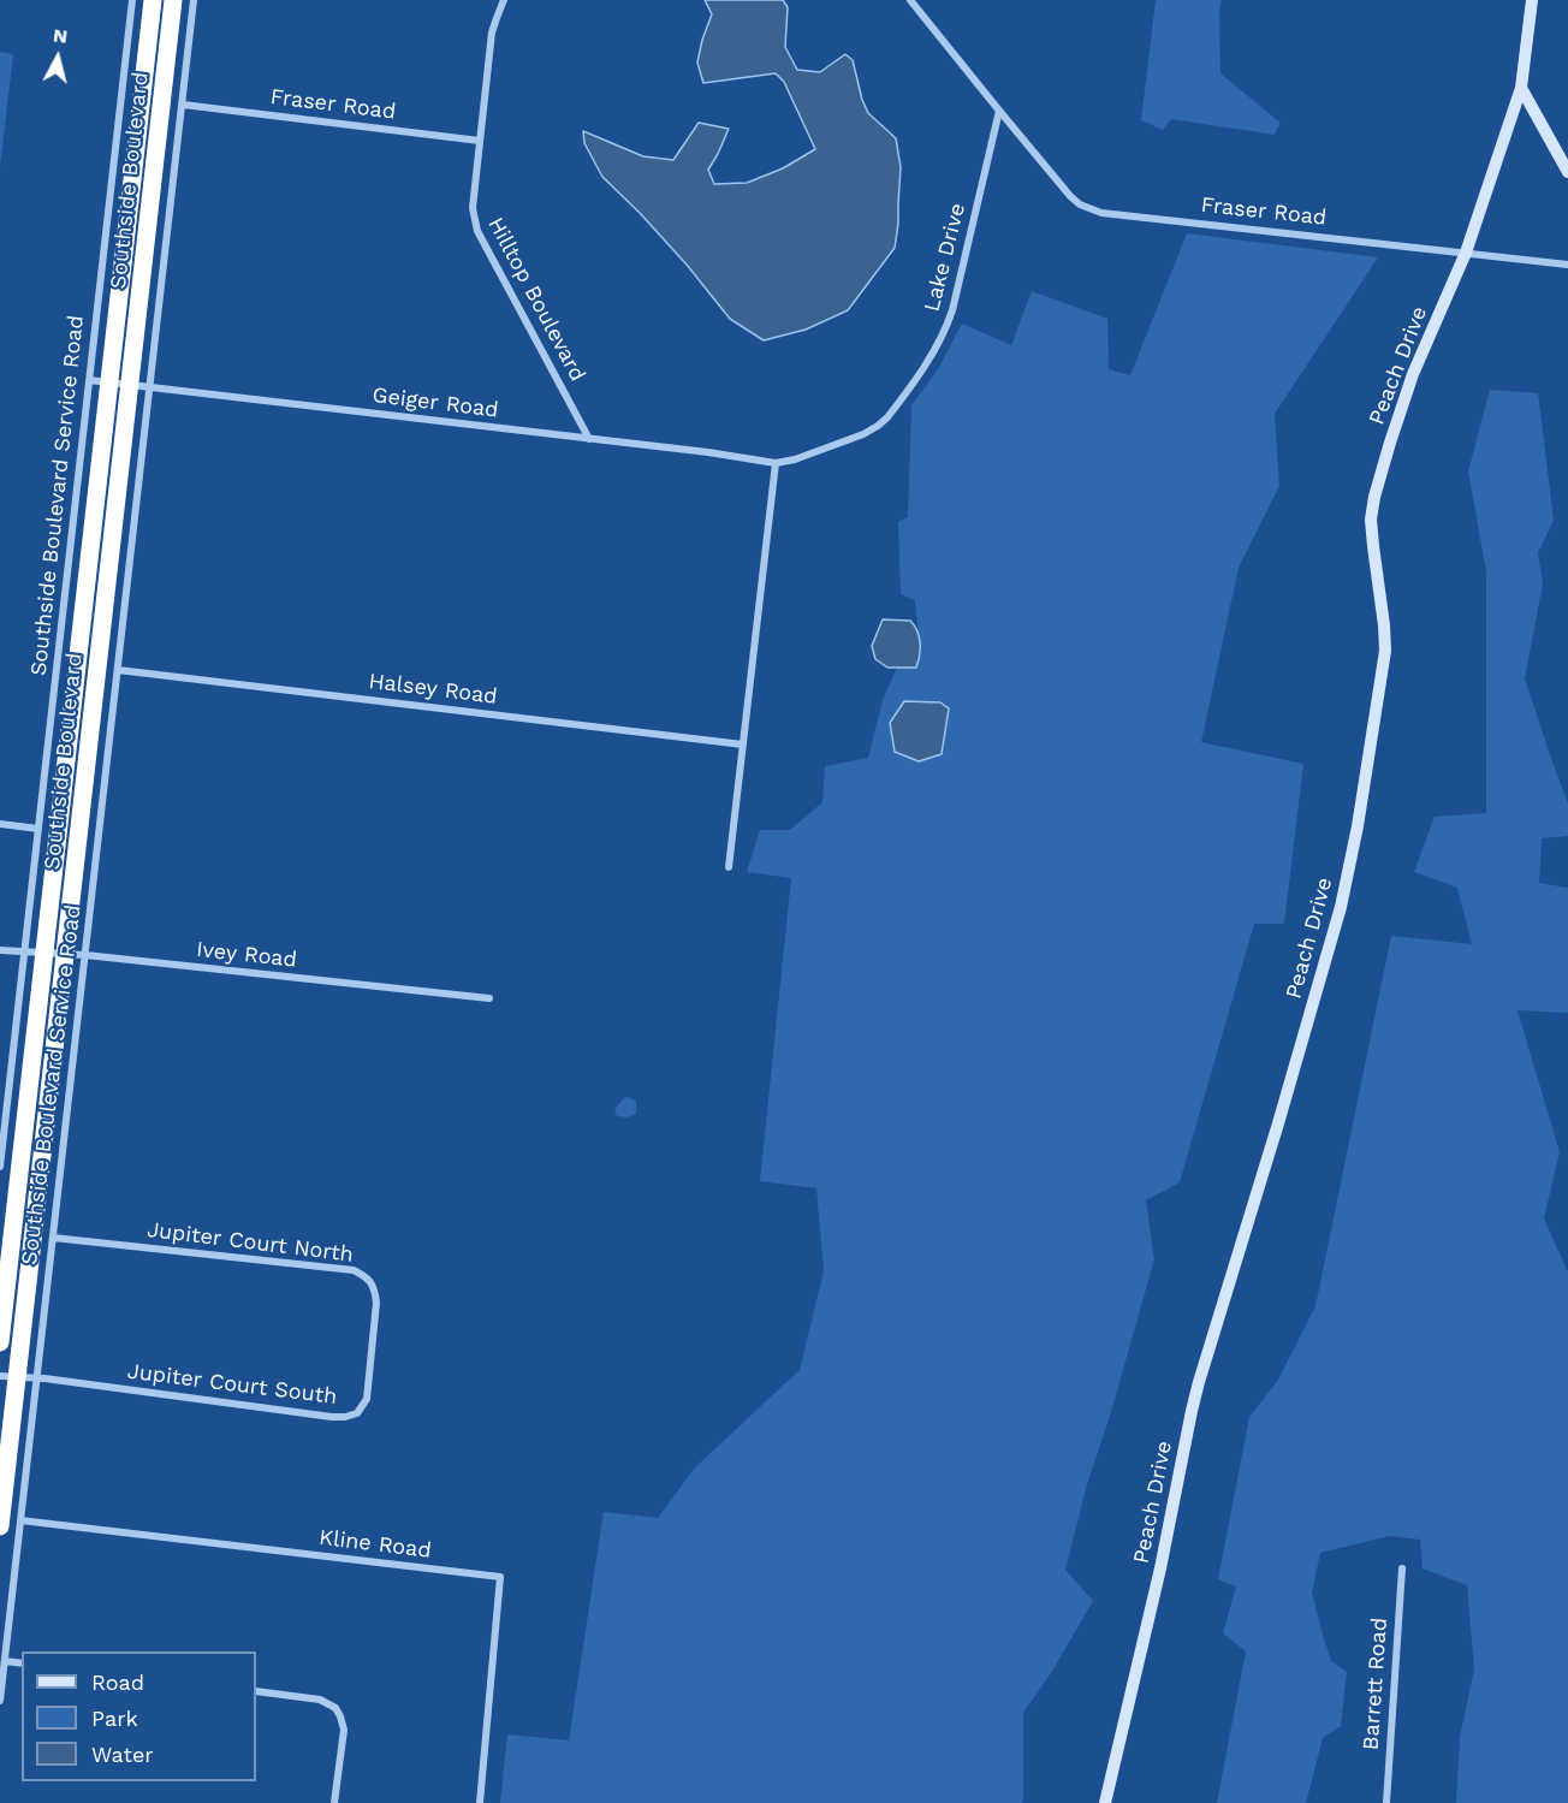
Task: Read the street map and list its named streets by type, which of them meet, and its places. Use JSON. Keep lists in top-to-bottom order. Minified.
{"streets":{"highway":["Southside Boulevard"],"main road":["Peach Drive"],"street":["Fraser Road","Lake Drive","Hilltop Boulevard","Geiger Road","Southside Boulevard Service Road","Halsey Road","Ivey Road","Jupiter Court North","Jupiter Court South","Kline Road","Barrett Road"]},"crossings":[["Fraser Road","Lake Drive"],["Fraser Road","Hilltop Boulevard"],["Fraser Road","Peach Drive"],["Fraser Road","Southside Boulevard Service Road"],["Southside Boulevard","Geiger Road"],["Southside Boulevard","Ivey Road"],["Southside Boulevard","Jupiter Court South"],["Lake Drive","Geiger Road"],["Hilltop Boulevard","Geiger Road"],["Geiger Road","Southside Boulevard Service Road"],["Southside Boulevard Service Road","Halsey Road"],["Southside Boulevard Service Road","Ivey Road"],["Southside Boulevard Service Road","Jupiter Court North"],["Southside Boulevard Service Road","Jupiter Court South"],["Southside Boulevard Service Road","Kline Road"],["Jupiter Court North","Jupiter Court South"]],"legend":["Road","Park","Water"],"north":"top"}
